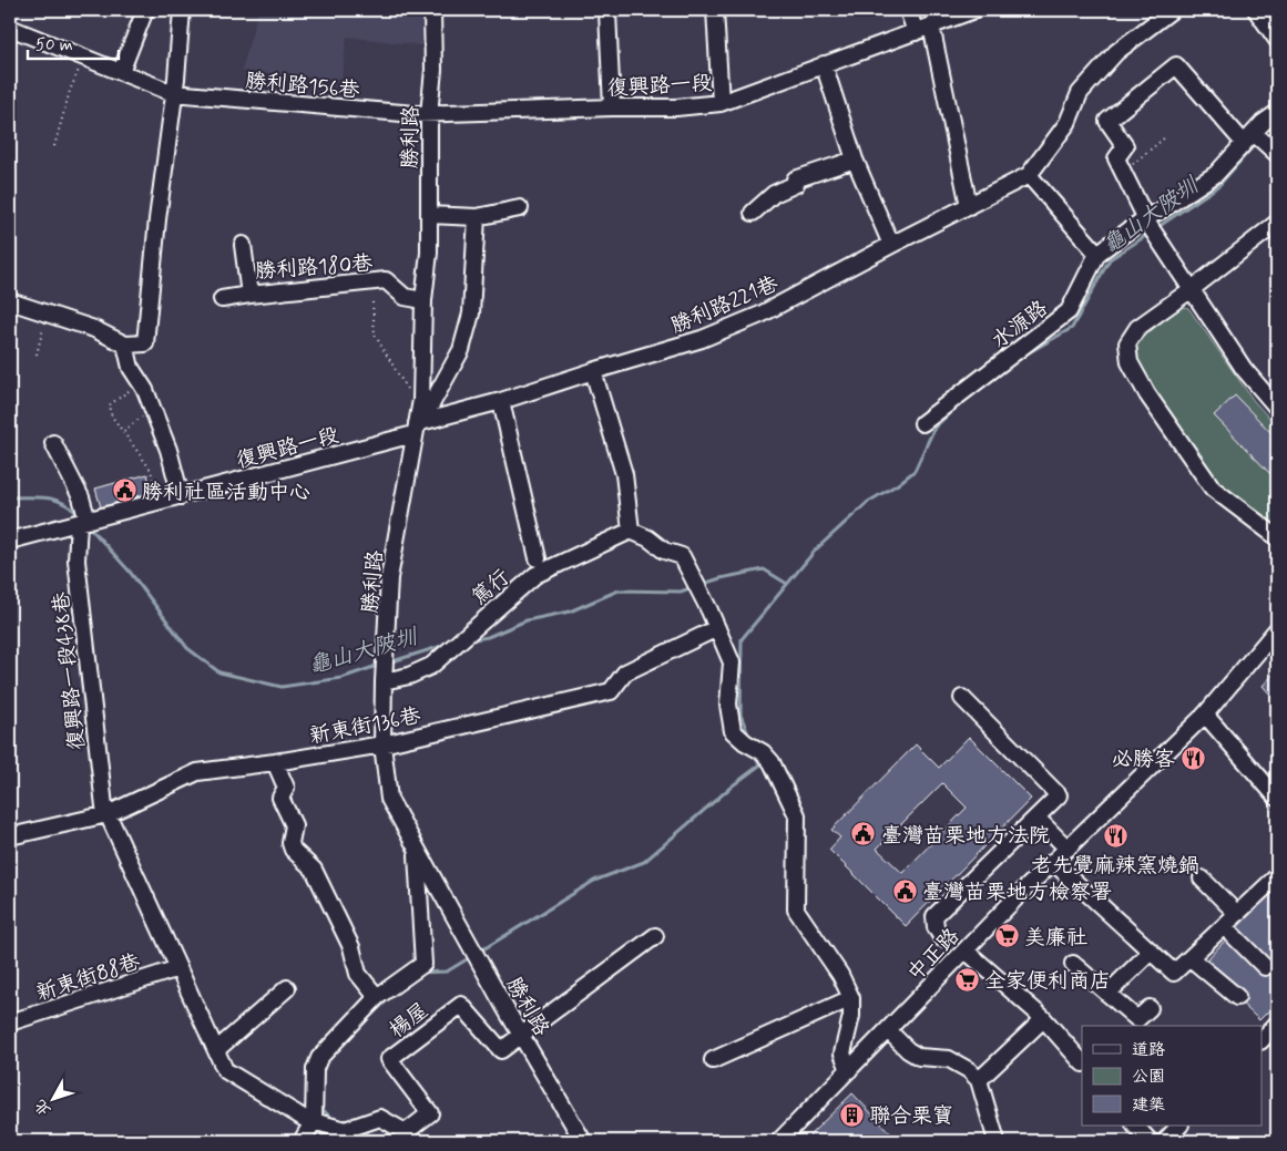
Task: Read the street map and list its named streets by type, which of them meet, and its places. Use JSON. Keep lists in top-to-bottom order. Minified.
{"streets":{"street":["勝利路156巷","復興路一段","勝利路","勝利路180巷","勝利路221巷","水源路","篤行","復興路一段438巷","新東街136巷","中正路","新東街88巷","楊屋"]},"crossings":[["勝利路156巷","復興路一段"],["勝利路156巷","勝利路"],["復興路一段","勝利路"],["復興路一段","勝利路221巷"],["復興路一段","復興路一段438巷"],["勝利路","勝利路180巷"],["勝利路","勝利路221巷"],["勝利路","篤行"],["勝利路","新東街136巷"],["勝利路","楊屋"],["復興路一段438巷","新東街136巷"],["復興路一段438巷","新東街88巷"],["復興路一段438巷","楊屋"]],"water":["龜山大陂圳"],"places":{"public building":["勝利社區活動中心","臺灣苗栗地方法院","臺灣苗栗地方檢察署"],"restaurant":["必勝客","老先覺麻辣窯燒鍋"],"supermarket":["美廉社","全家便利商店"],"building":["聯合栗寶"]},"legend":["道路","公園","建築"],"scale_bar":"50 m","north":"bottom left"}
